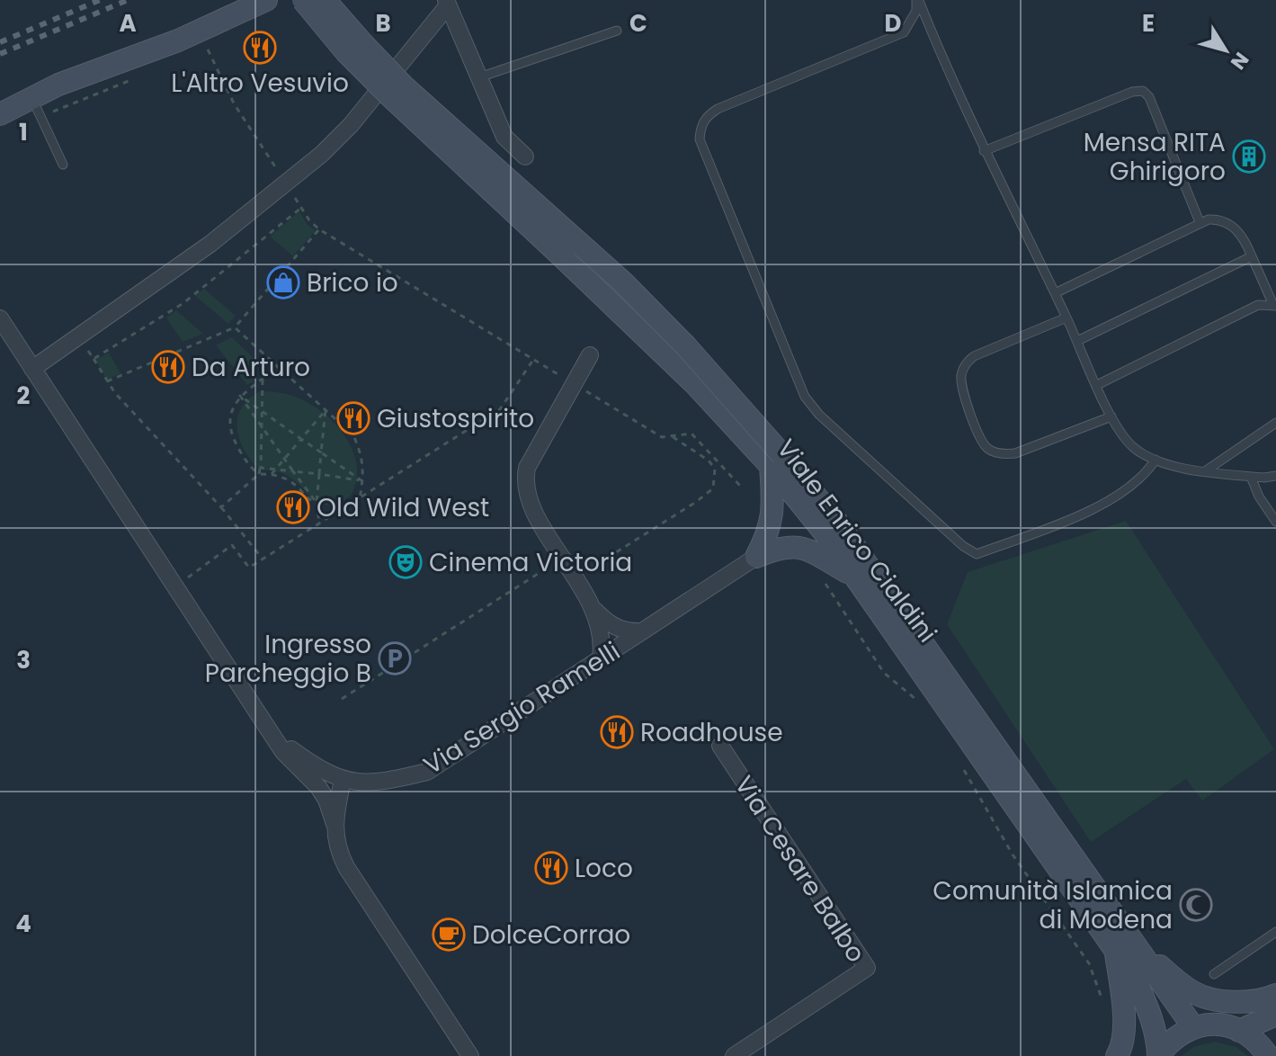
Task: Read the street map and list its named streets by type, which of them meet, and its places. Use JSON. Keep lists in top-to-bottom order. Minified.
{"streets":{"main road":["Viale Enrico Cialdini"],"street":["Via Sergio Ramelli","Via Cesare Balbo"]},"places":{"restaurant":["L'Altro Vesuvio","Da Arturo","Giustospirito","Old Wild West","Roadhouse","Loco"],"building":["Mensa RITA Ghirigoro"],"shop":["Brico io"],"theatre":["Cinema Victoria"],"parking":["Ingresso Parcheggio B"],"mosque":["Comunità Islamica di Modena"],"cafe":["DolceCorrao"]},"north":"bottom right","grid":{"columns":["A","B","C","D","E"],"rows":["1","2","3","4"]}}
